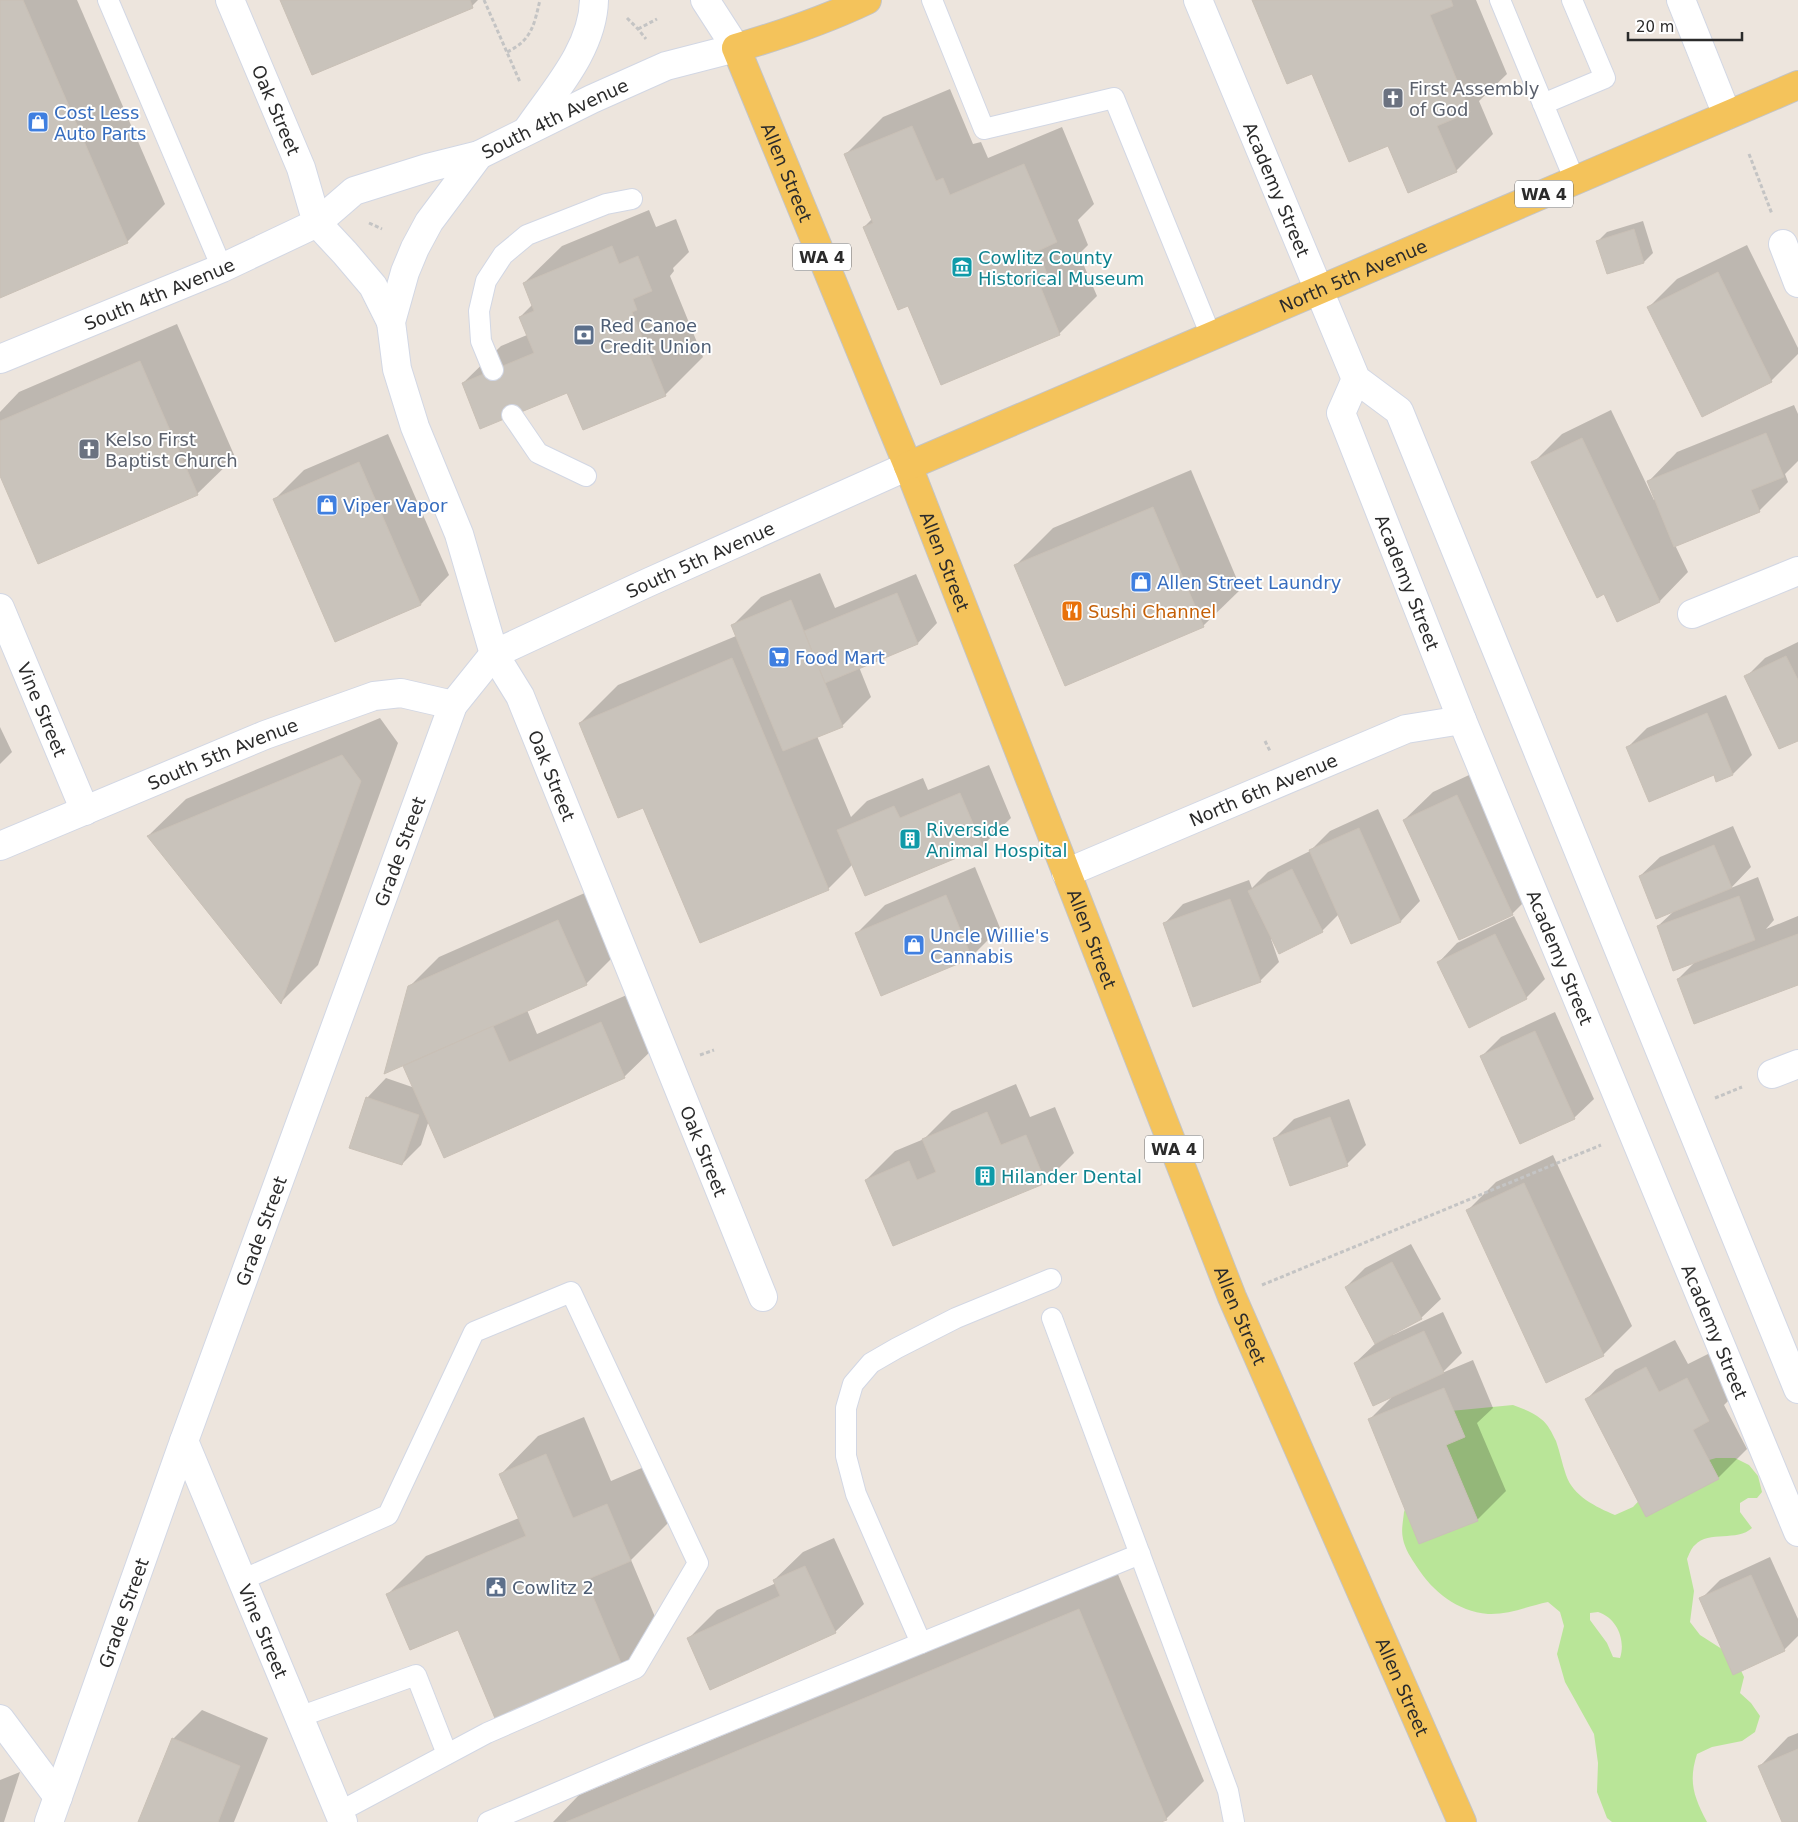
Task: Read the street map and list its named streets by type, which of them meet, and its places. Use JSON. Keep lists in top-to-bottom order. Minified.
{"streets":{"main road":["Allen Street","WA 4","North 5th Avenue"],"street":["Oak Street","South 4th Avenue","Academy Street","South 5th Avenue","Vine Street","North 6th Avenue","Grade Street"]},"crossings":[["Oak Street","South 4th Avenue"],["Oak Street","South 5th Avenue"],["Oak Street","Grade Street"],["South 4th Avenue","Allen Street"],["Allen Street","North 5th Avenue"],["Allen Street","South 5th Avenue"],["Allen Street","North 6th Avenue"],["Academy Street","North 5th Avenue"],["Academy Street","North 6th Avenue"],["North 5th Avenue","South 5th Avenue"],["South 5th Avenue","Vine Street"],["South 5th Avenue","Grade Street"],["Vine Street","Grade Street"]],"places":{"church":["First Assembly of God","Kelso First Baptist Church"],"shop":["Cost Less Auto Parts","Viper Vapor","Allen Street Laundry","Uncle Willie's Cannabis"],"museum":["Cowlitz County Historical Museum"],"bank":["Red Canoe Credit Union"],"restaurant":["Sushi Channel"],"supermarket":["Food Mart"],"building":["Riverside Animal Hospital","Hilander Dental"],"public building":["Cowlitz 2"]},"scale_bar":"20 m"}
